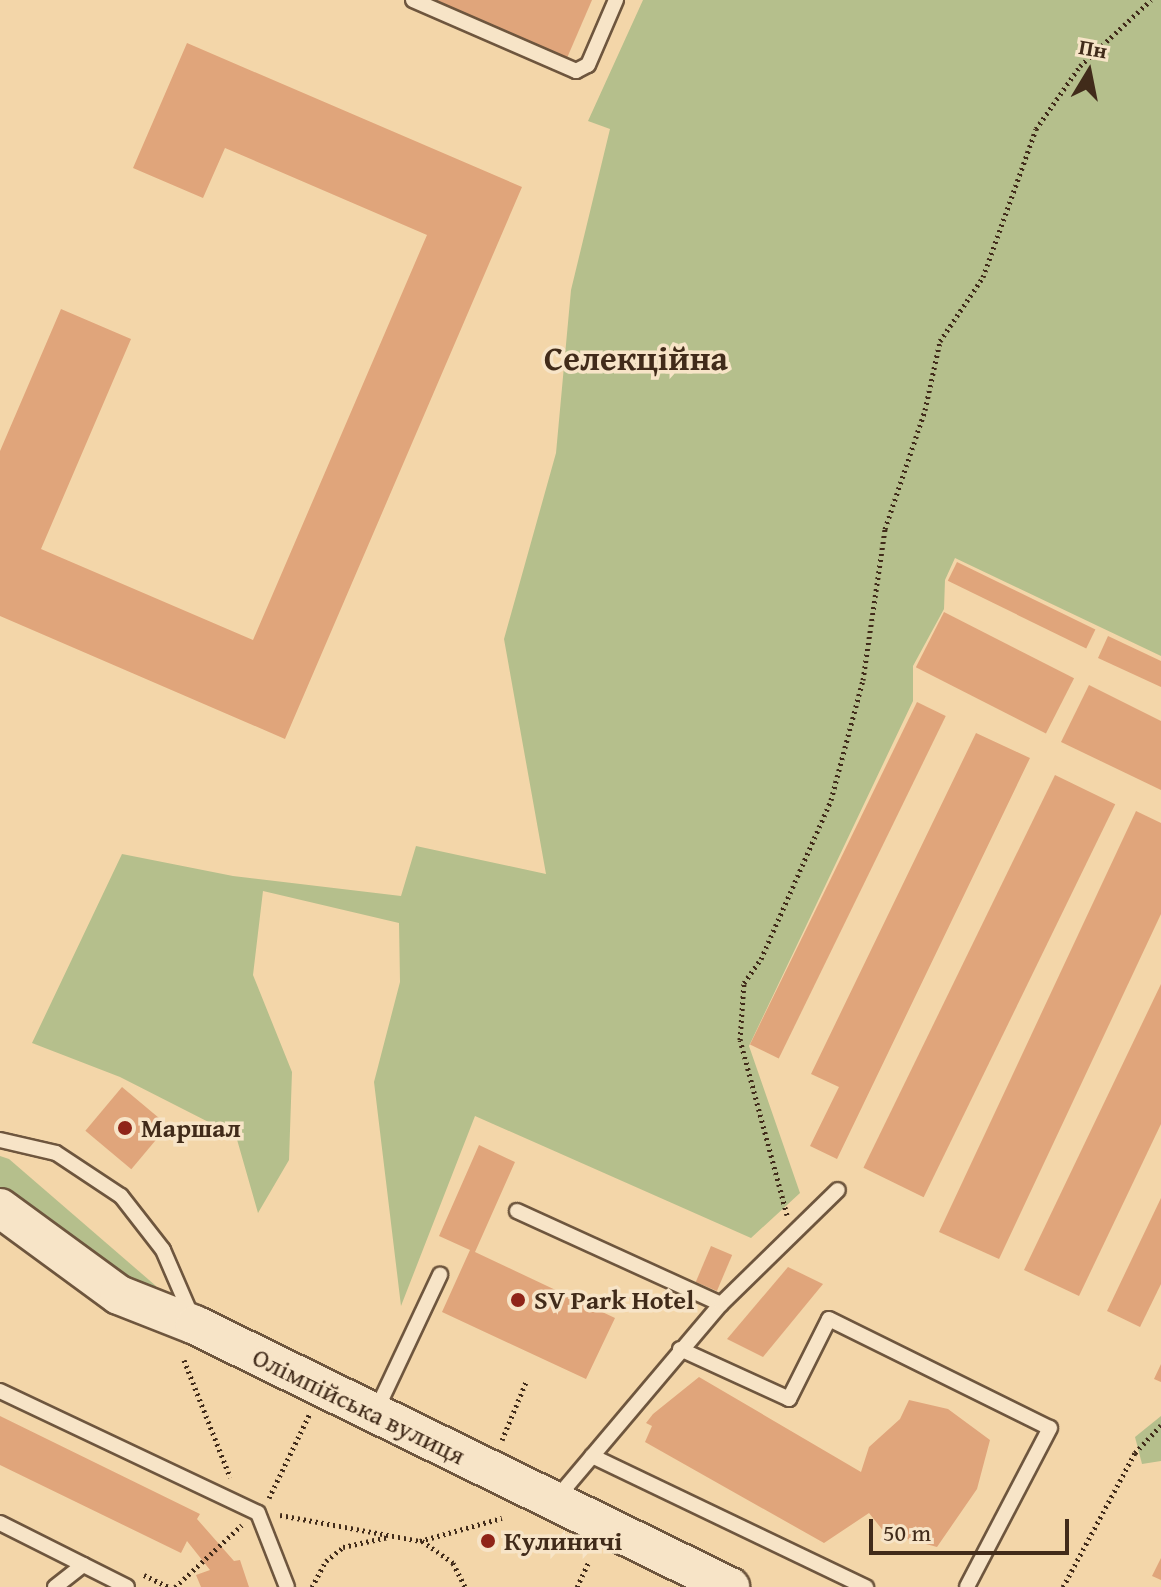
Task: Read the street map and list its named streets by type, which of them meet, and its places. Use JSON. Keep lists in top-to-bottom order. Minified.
{"streets":{"street":["Олімпійська вулиця"]},"districts":["Селекційна"],"places":["Маршал","SV Park Hotel","Кулиничі"],"scale_bar":"50 m","north":"top"}
